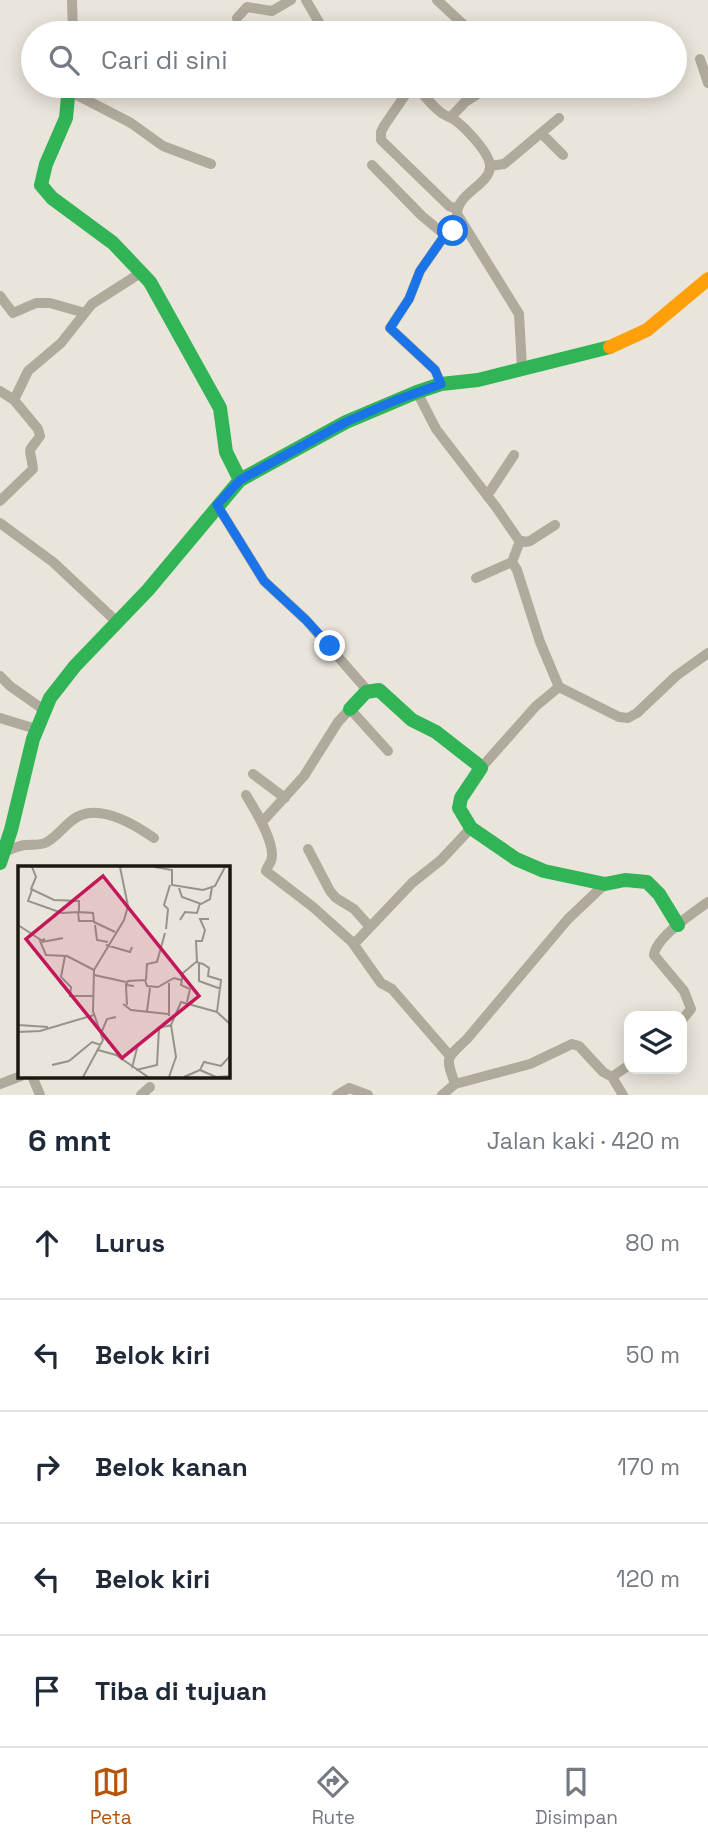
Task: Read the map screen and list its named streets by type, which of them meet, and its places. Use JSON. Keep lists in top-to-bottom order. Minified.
{"page":{"search":"Cari di sini","heading":["6 mnt","Jalan kaki · 420 m"],"list":[["Lurus","80 m"],["Belok kiri","50 m"],["Belok kanan","170 m"],["Belok kiri","120 m"],"Tiba di tujuan"],"nav":["Peta","Rute","Disimpan"]}}
